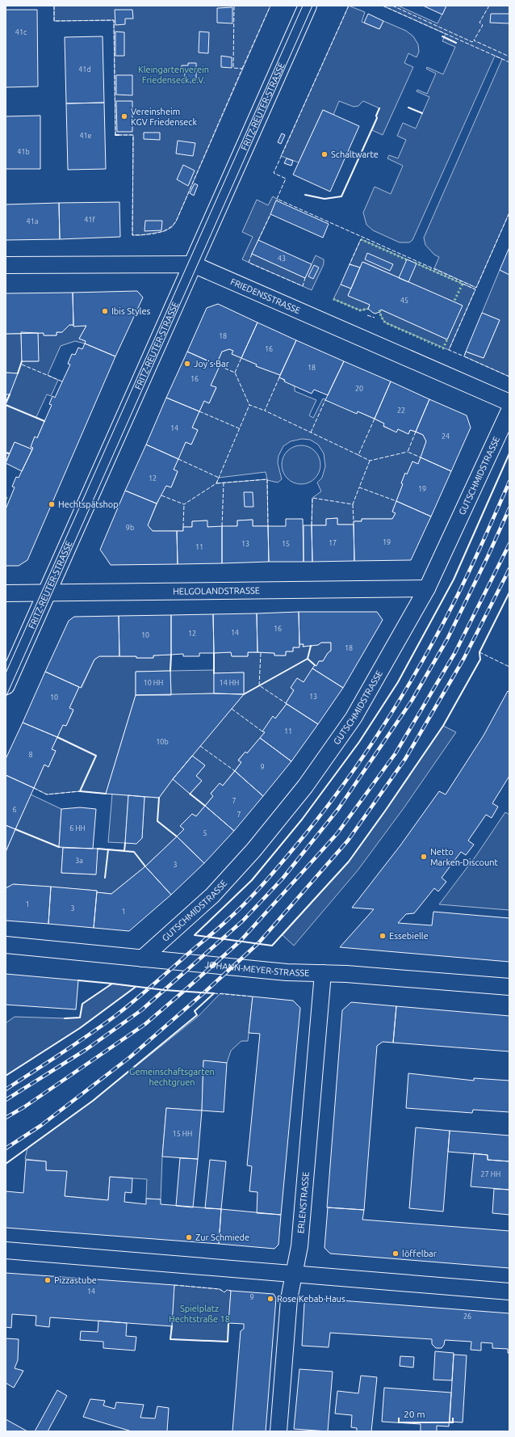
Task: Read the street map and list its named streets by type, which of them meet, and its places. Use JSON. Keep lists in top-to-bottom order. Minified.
{"streets":{"main road":["FRITZ-REUTER-STRASSE"],"street":["FRIEDENSSTRASSE","GUTSCHMIDSTRASSE","HELGOLANDSTRASSE","JOHANN-MEYER-STRASSE","ERLENSTRASSE"]},"crossings":[["FRITZ-REUTER-STRASSE","FRIEDENSSTRASSE"],["FRITZ-REUTER-STRASSE","HELGOLANDSTRASSE"],["GUTSCHMIDSTRASSE","HELGOLANDSTRASSE"],["GUTSCHMIDSTRASSE","JOHANN-MEYER-STRASSE"],["JOHANN-MEYER-STRASSE","ERLENSTRASSE"]],"parks":["Kleingartenverein Friedenseck e.V.","Gemeinschaftsgarten hechtgruen","Spielplatz Hechtstraße 18"],"places":["Vereinsheim KGV Friedenseck","Schaltwarte","Ibis Styles","Joy's Bar","Hechtspätshop","Netto Marken-Discount","Essebielle","Zur Schmiede","löffelbar","Pizzastube","Rose Kebab Haus"],"house_numbers":["41c","41d","41e","41b","41f","41a","43","45","18","16","18","16","20","22","14","24","12","19","9b","19","17","13","15","11","16","14","12","10","18","10 HH","14 HH","13","10","11","10b","8","9","7","6","7","6 HH","5","3a","3","1","3","1","15 HH","27 HH","14","9","26"],"scale_bar":"20 m"}
